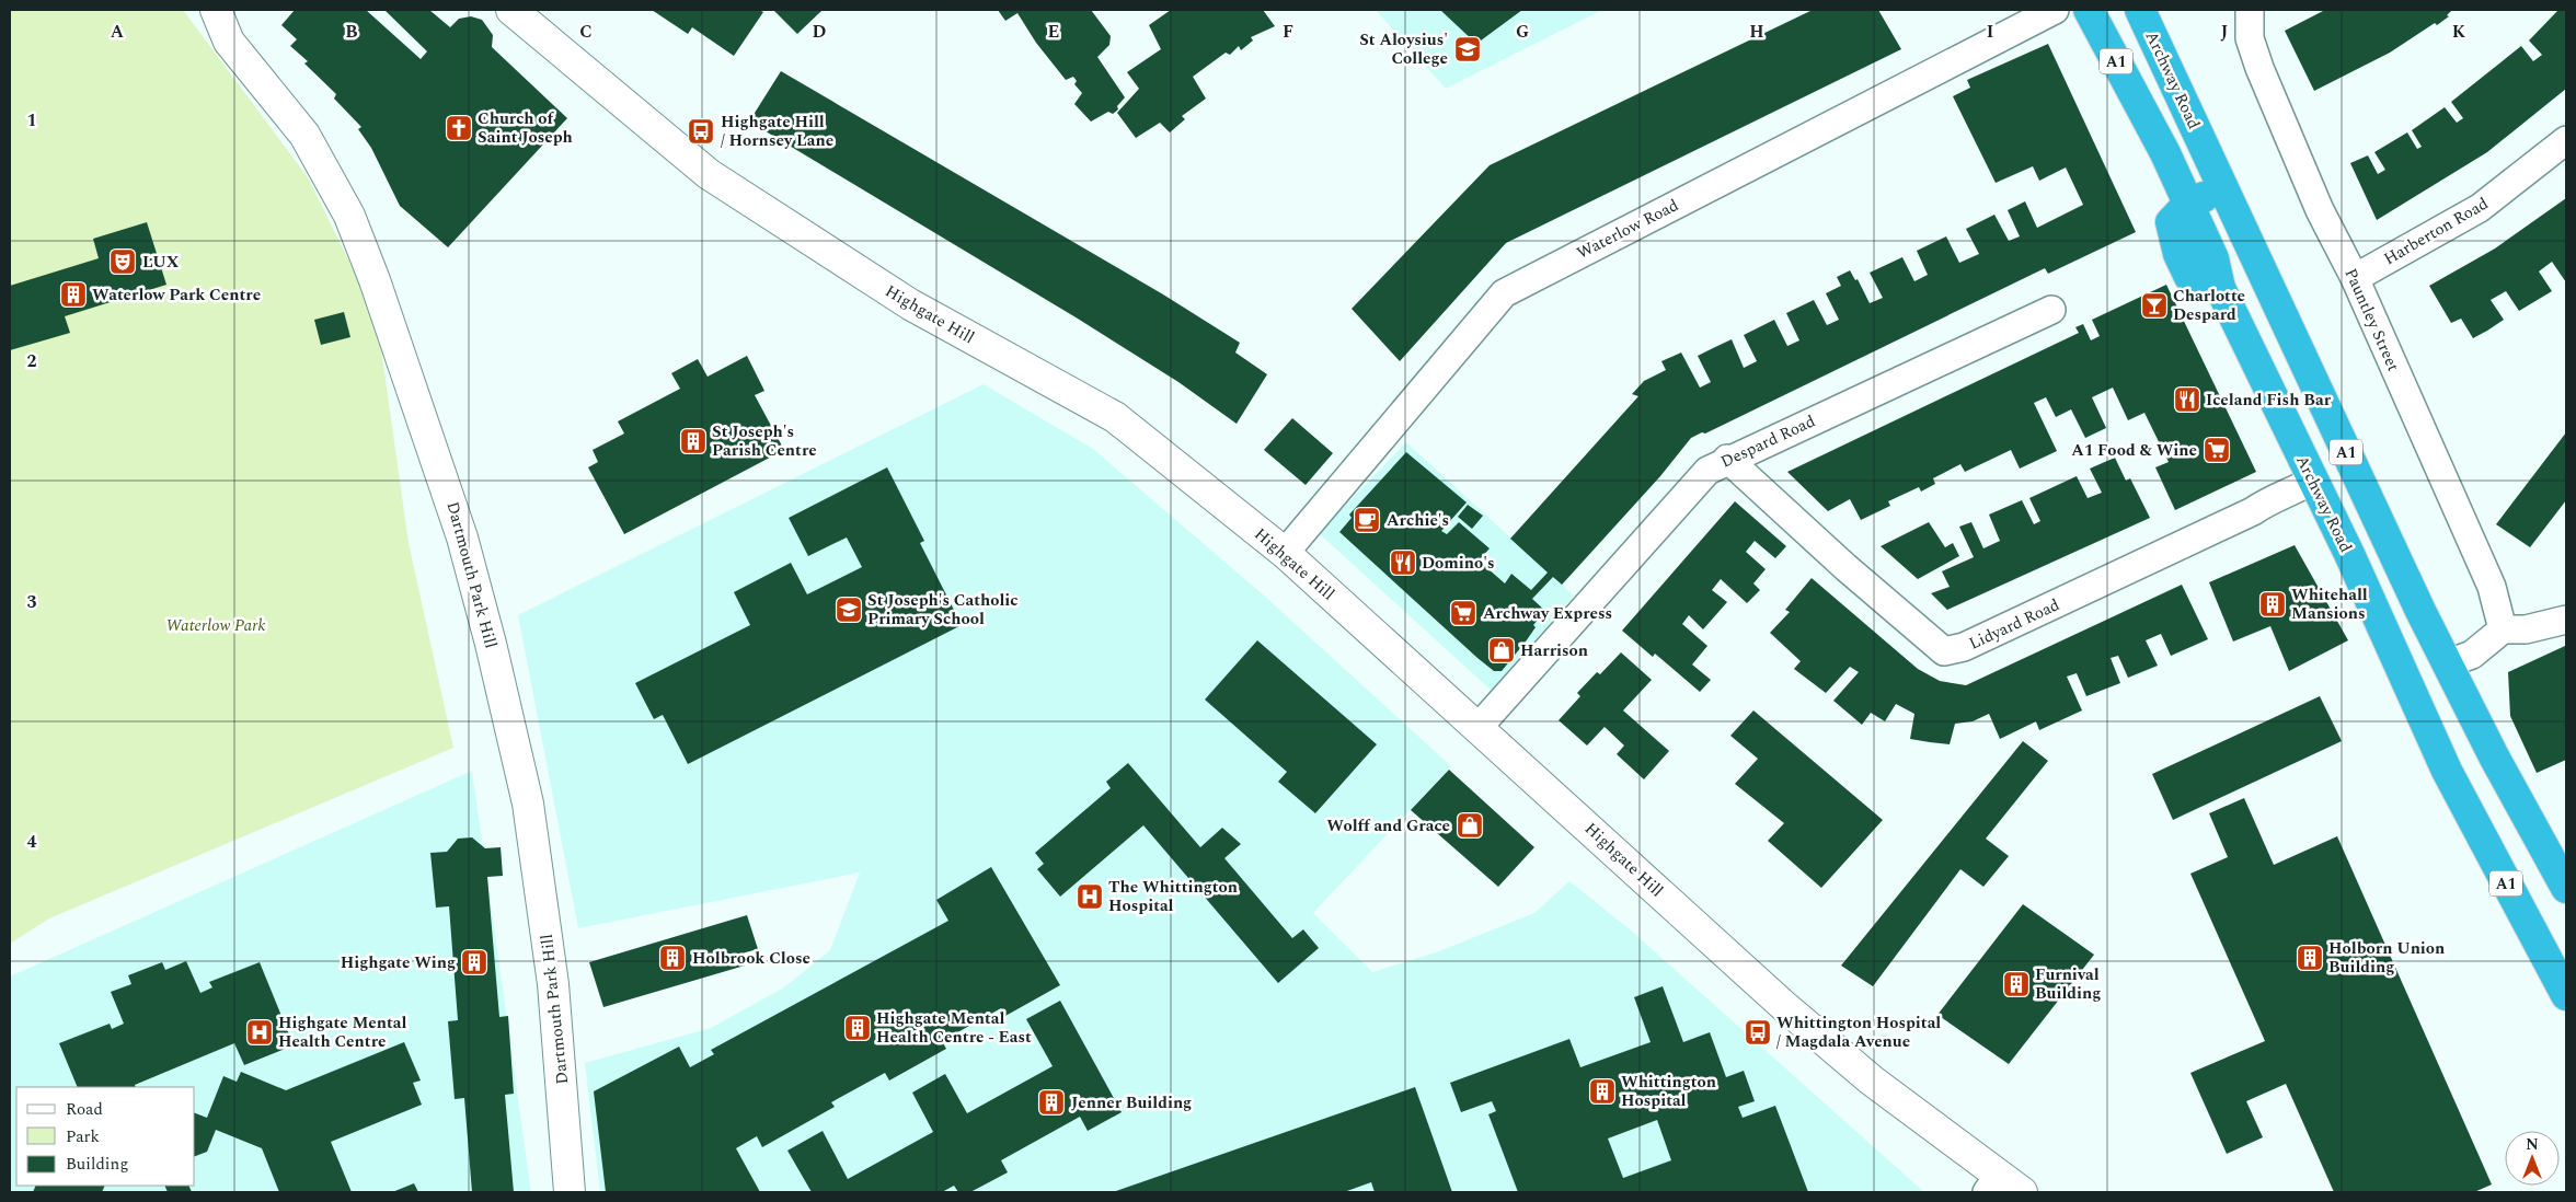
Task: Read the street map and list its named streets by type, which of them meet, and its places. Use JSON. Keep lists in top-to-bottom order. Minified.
{"streets":{"highway":["A1","Archway Road"],"main road":["Highgate Hill","Dartmouth Park Hill"],"street":["Waterlow Road","Harberton Road","Pauntley Street","Despard Road","Lidyard Road"]},"crossings":[["A1","Archway Road"],["Archway Road","Lidyard Road"],["Waterlow Road","Highgate Hill"],["Harberton Road","Pauntley Street"],["Highgate Hill","Despard Road"],["Despard Road","Lidyard Road"]],"parks":["Waterlow Park"],"places":{"school or university":["St Aloysius' College","St Joseph's Catholic Primary School"],"church":["Church of Saint Joseph"],"bus stop":["Highgate Hill / Hornsey Lane","Whittington Hospital / Magdala Avenue"],"theatre":["LUX"],"building":["Waterlow Park Centre","St Joseph's Parish Centre","Whitehall Mansions","Holbrook Close","Holborn Union Building","Highgate Wing","Furnival Building","Highgate Mental Health Centre - East","Whittington Hospital","Jenner Building"],"bar":["Charlotte Despard"],"restaurant":["Iceland Fish Bar","Domino's"],"supermarket":["A1 Food & Wine","Archway Express"],"cafe":["Archie's"],"shop":["Harrison","Wolff and Grace"],"hospital":["The Whittington Hospital","Highgate Mental Health Centre"]},"legend":["Road","Park","Building"],"north":"top","grid":{"columns":["A","B","C","D","E","F","G","H","I","J","K"],"rows":["1","2","3","4"]}}
